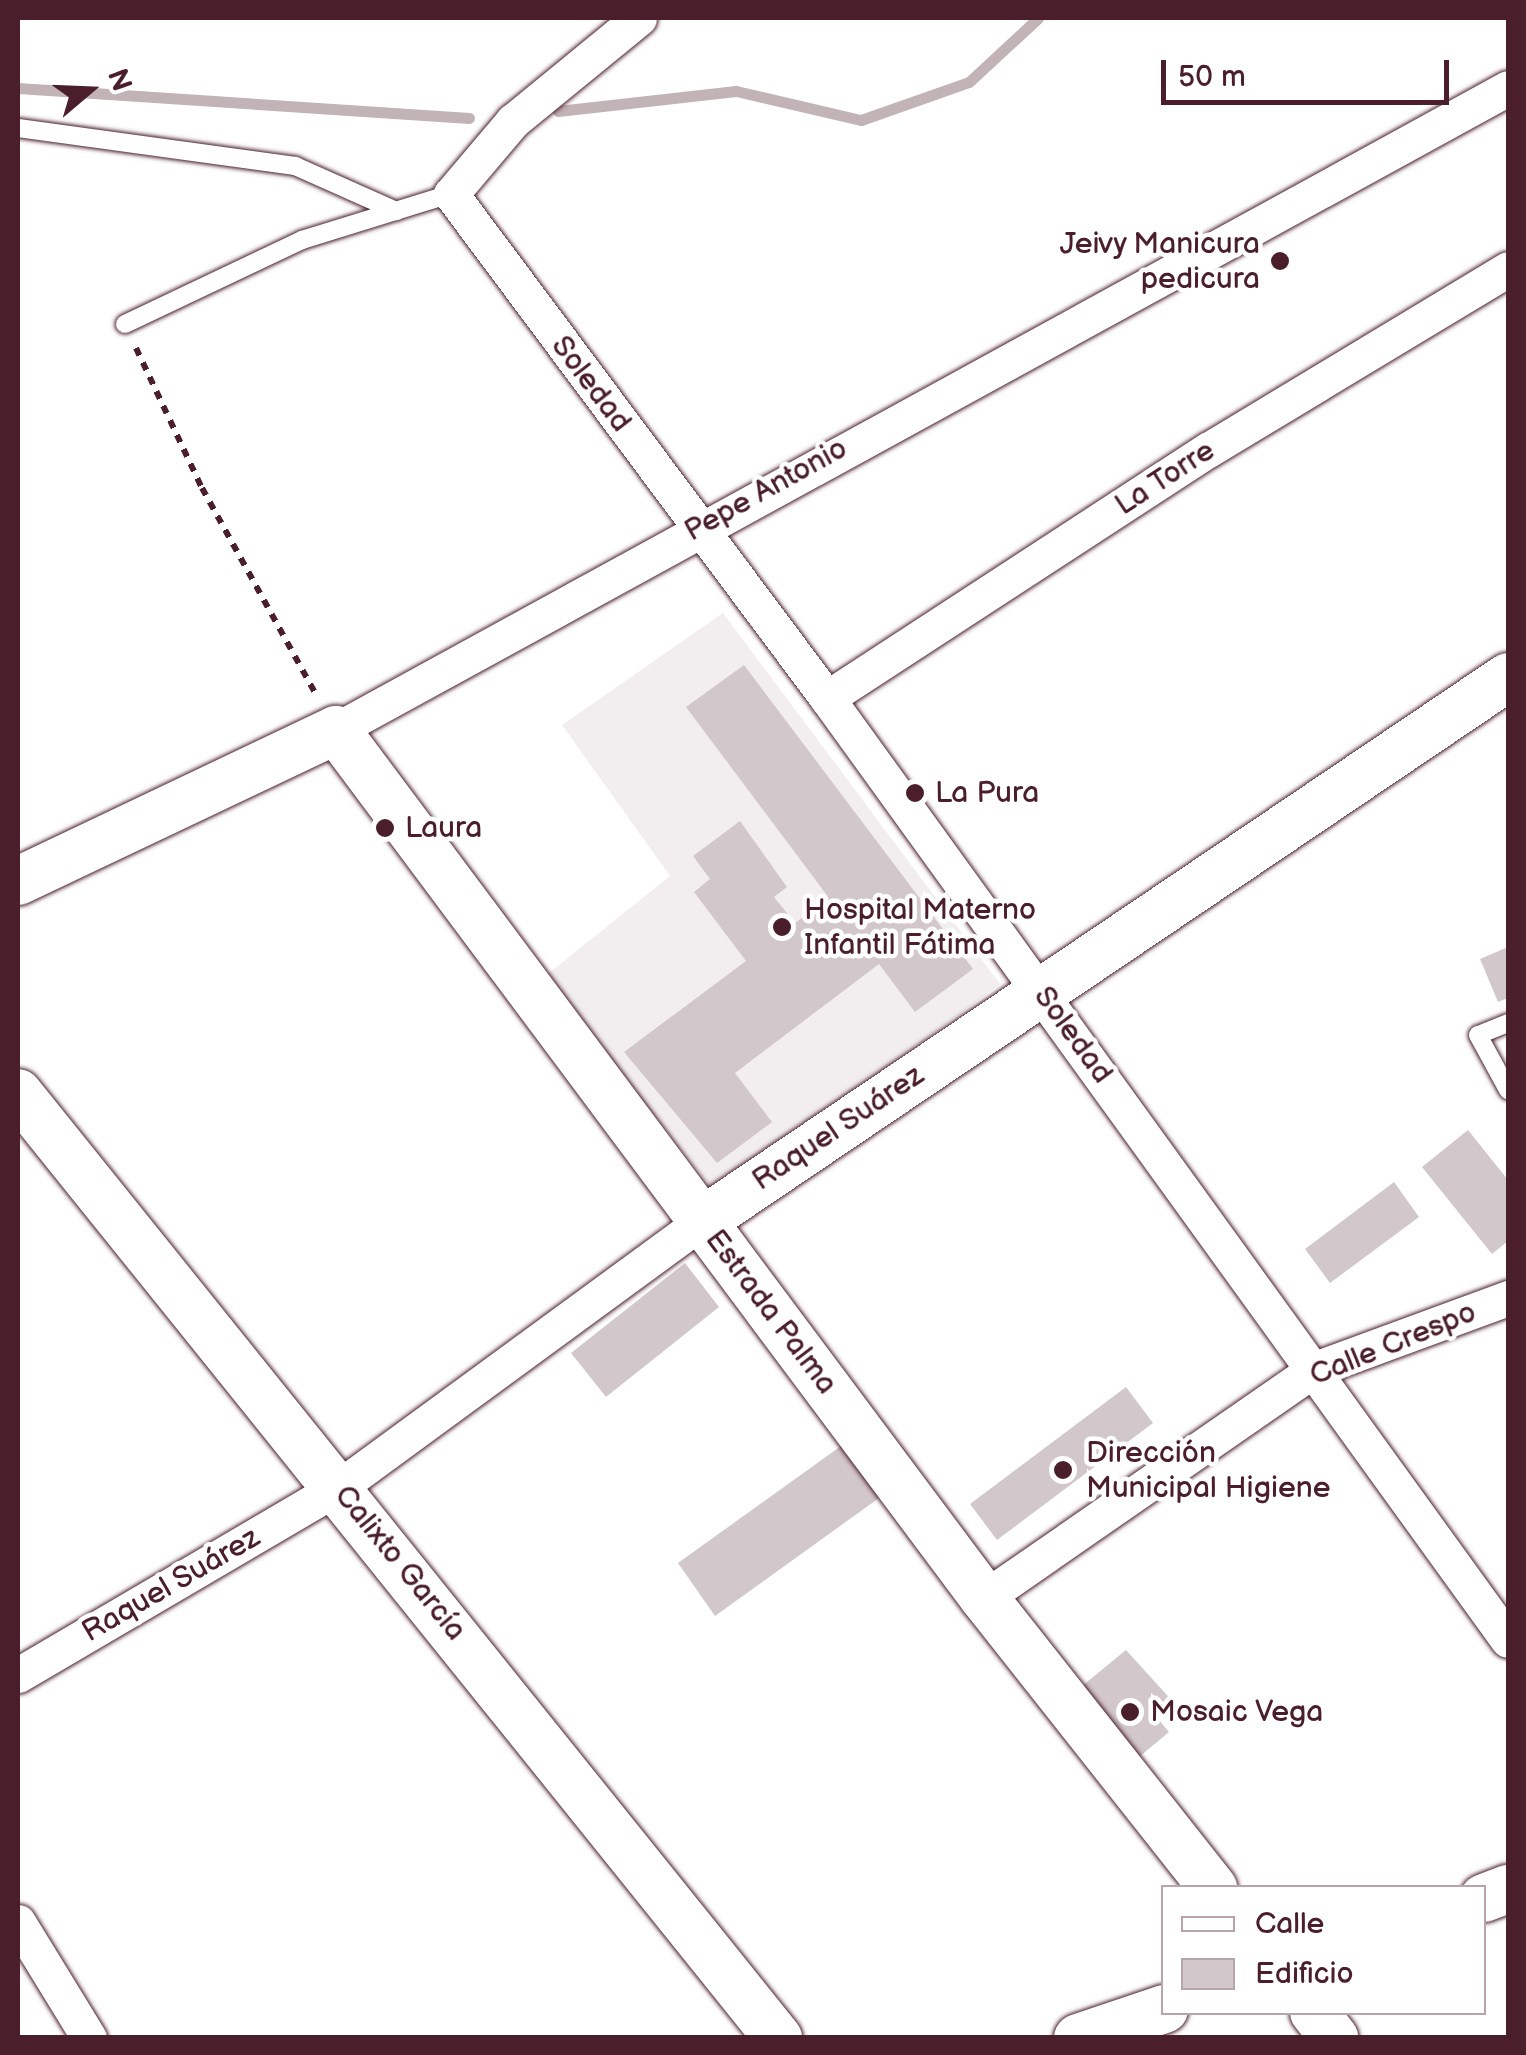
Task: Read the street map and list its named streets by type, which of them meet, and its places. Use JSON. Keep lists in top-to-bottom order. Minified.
{"streets":{"street":["Soledad","La Torre","Pepe Antonio","Raquel Suárez","Estrada Palma","Calle Crespo","Calixto García"]},"crossings":[["Soledad","La Torre"],["Soledad","Pepe Antonio"],["Soledad","Raquel Suárez"],["Soledad","Calle Crespo"],["Pepe Antonio","Estrada Palma"],["Raquel Suárez","Estrada Palma"],["Raquel Suárez","Calixto García"],["Estrada Palma","Calle Crespo"]],"places":["Jeivy Manicura pedicura","La Pura","Laura","Hospital Materno Infantil Fátima","Dirección Municipal Higiene","Mosaic Vega"],"legend":["Calle","Edificio"],"scale_bar":"50 m","north":"right"}
